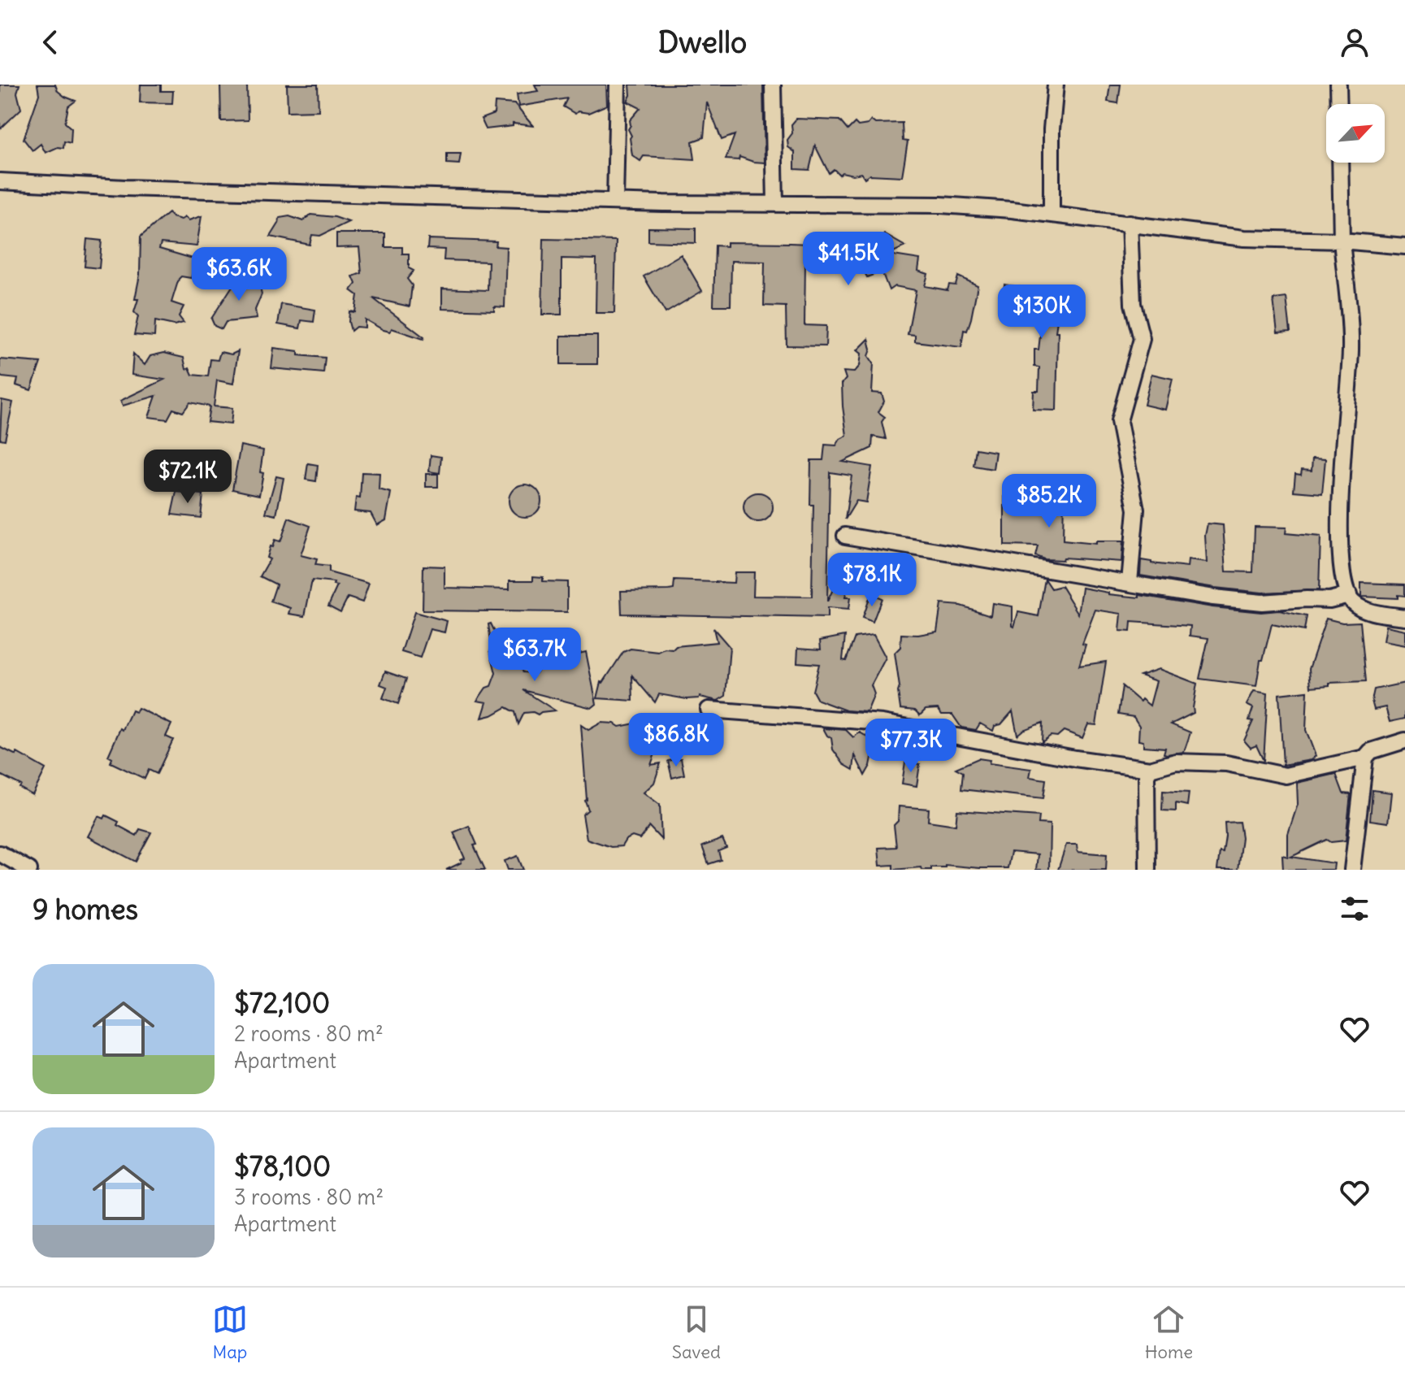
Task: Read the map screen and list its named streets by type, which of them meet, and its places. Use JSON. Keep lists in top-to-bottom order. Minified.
{"north":"top right","page":{"header":"Dwello","price":["$41.5K","$63.6K","$130K","$72.1K","$85.2K","$78.1K","$63.7K","$86.8K","$77.3K"],"heading":"9 homes","list":[{"name":"$72,100","note":"2 rooms · 80 m² · Apartment"},{"name":"$78,100","note":"3 rooms · 80 m² · Apartment"}],"tabs":["Map","Saved","Home"]}}
